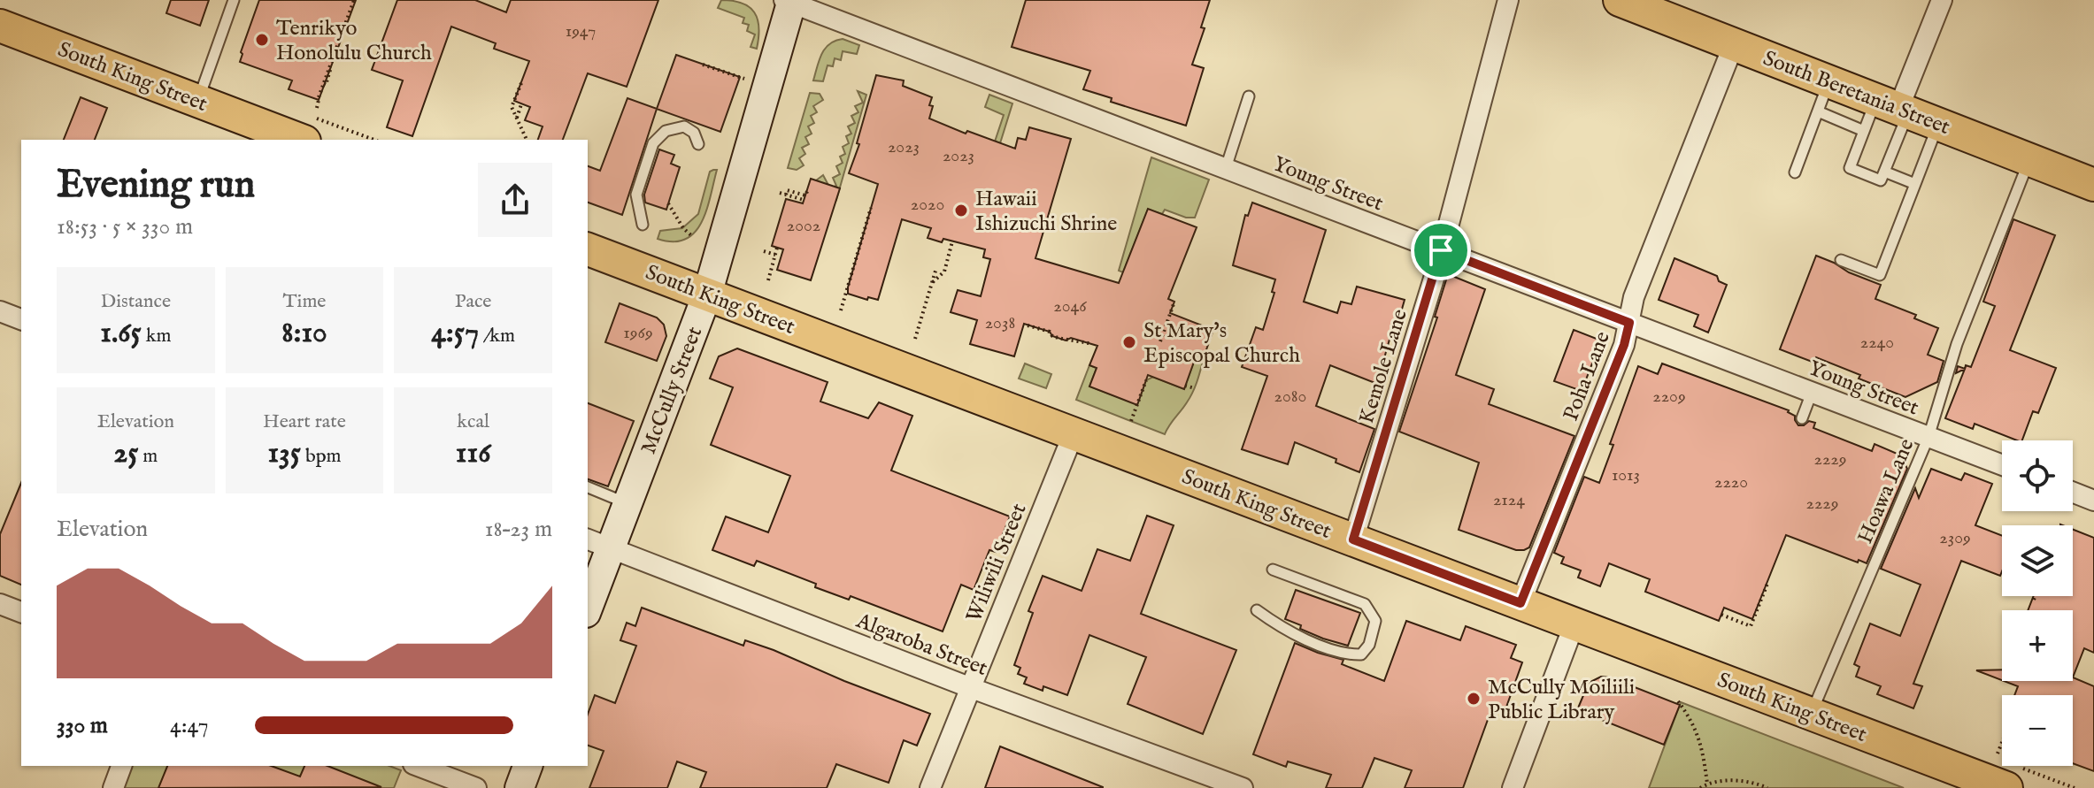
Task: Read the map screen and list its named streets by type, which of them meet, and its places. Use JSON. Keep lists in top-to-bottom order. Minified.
{"streets":{"main road":["South King Street","South Beretania Street","McCully Street"],"street":["Young Street","Kemole Lane","Poha Lane","Wiliwili Street","Algaroba Street"],"lane":["Hoawa Lane"]},"crossings":[["South King Street","Kemole Lane"],["South King Street","Poha Lane"],["South King Street","McCully Street"],["South King Street","Hoawa Lane"],["South King Street","Wiliwili Street"],["South Beretania Street","Poha Lane"],["South Beretania Street","Hoawa Lane"],["Young Street","Kemole Lane"],["Young Street","Poha Lane"],["Young Street","McCully Street"],["Young Street","Hoawa Lane"],["McCully Street","Algaroba Street"],["Wiliwili Street","Algaroba Street"]],"places":["Tenrikyo Honolulu Church","Hawaii Ishizuchi Shrine","St Mary's Episcopal Church","McCully Moiliili Public Library"],"house_numbers":["1947","2023","2023","2020","2002","2046","2038","1969","2240","2080","2209","2229","1013","2220","2124","2229","2309"],"page":{"heading":["Evening run","18:53 · 5 × 330 m"],"stats":[["Distance","1.65 km"],["Time","8:10"],["Pace","4:57 /km"],["Elevation","25 m"],["Heart rate","135 bpm"],["kcal","116"]],"map_buttons":["+","−"],"chart":["Elevation","18–23 m"],"list":[{"name":"330 m","note":"4:47"}]}}
